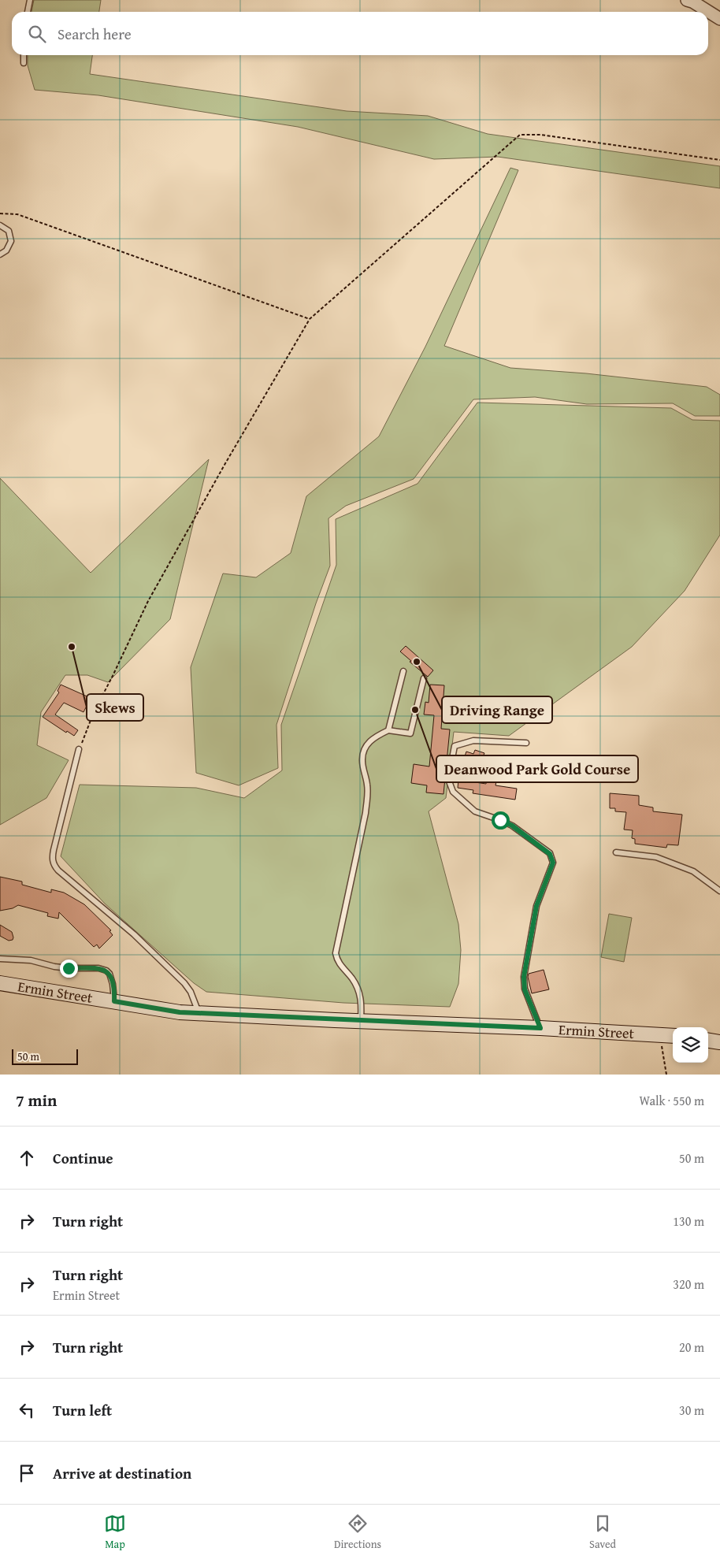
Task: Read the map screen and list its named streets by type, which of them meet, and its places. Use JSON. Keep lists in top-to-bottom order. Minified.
{"streets":{"main road":["Ermin Street"]},"places":["Skews","Driving Range","Deanwood Park Gold Course"],"scale_bar":"50 m","page":{"search":"Search here","scale":"50 m","heading":["7 min","Walk · 550 m"],"list":[["Continue","50 m"],["Turn right","130 m"],["Turn right","Ermin Street","320 m"],["Turn right","20 m"],["Turn left","30 m"],"Arrive at destination"],"nav":["Map","Directions","Saved"]}}
